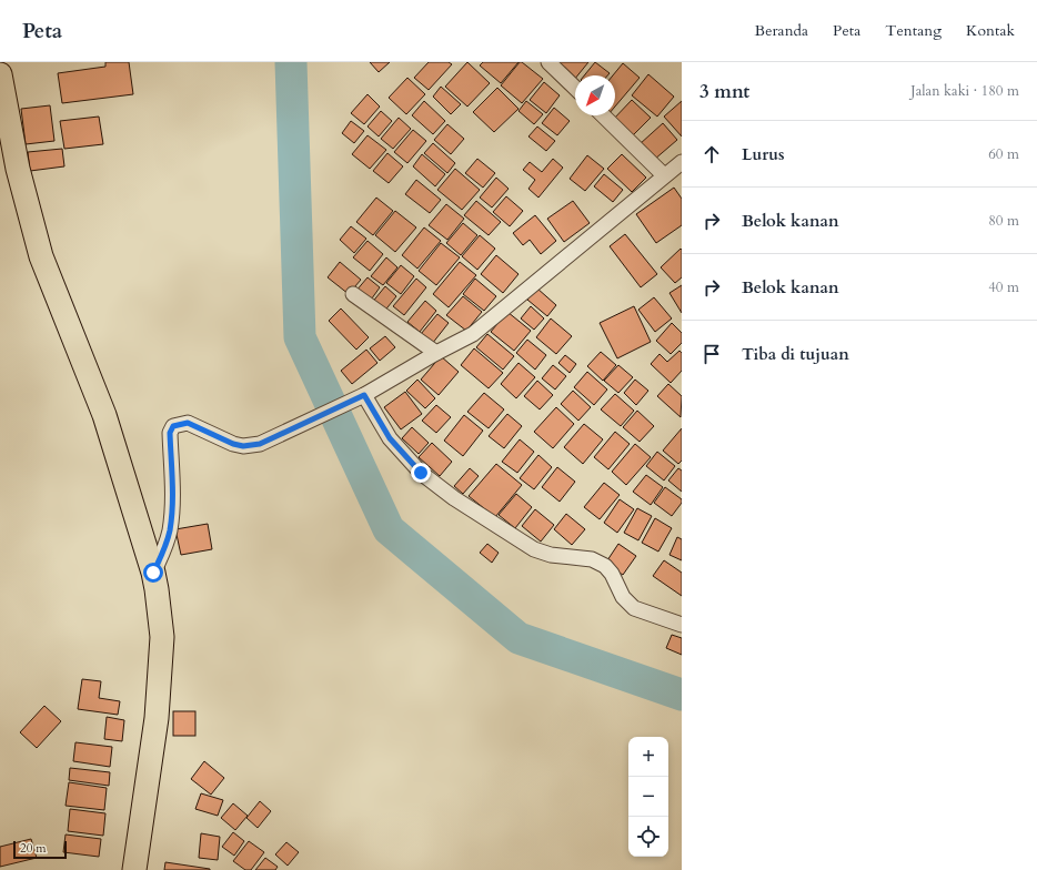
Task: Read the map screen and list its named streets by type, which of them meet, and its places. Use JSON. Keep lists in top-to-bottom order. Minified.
{"scale_bar":"20 m","north":"bottom left","page":{"header":"Peta","nav":["Beranda","Peta","Tentang","Kontak"],"heading":["3 mnt","Jalan kaki · 180 m"],"list":[["Lurus","60 m"],["Belok kanan","80 m"],["Belok kanan","40 m"],"Tiba di tujuan"],"map_buttons":["+","−"],"scale":"20 m"}}
